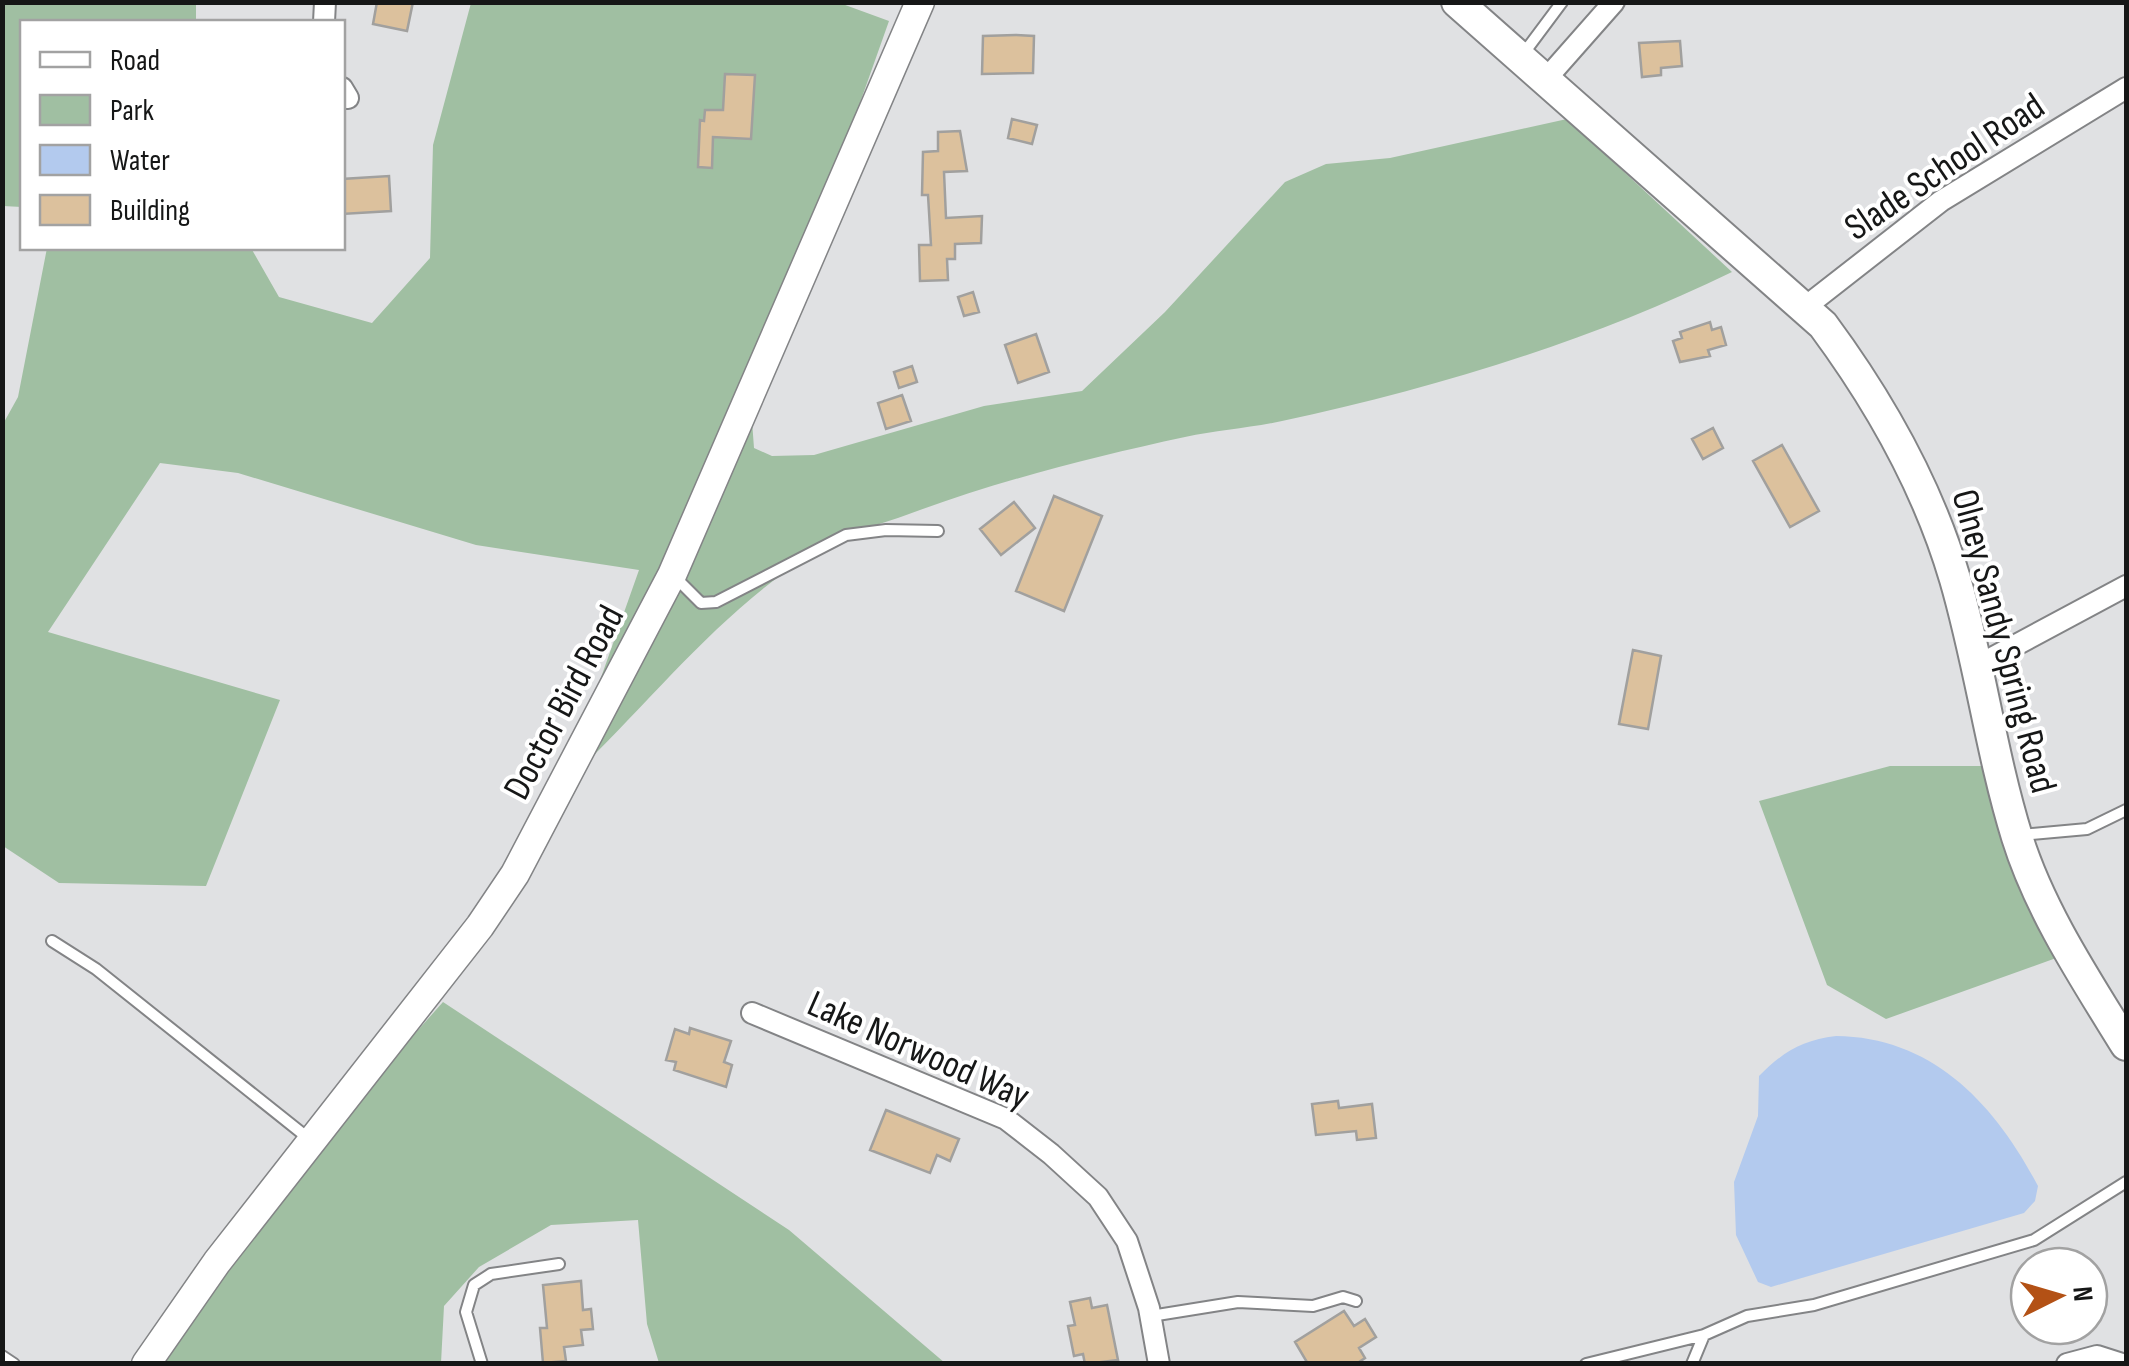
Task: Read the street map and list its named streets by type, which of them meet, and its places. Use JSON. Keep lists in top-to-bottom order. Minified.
{"streets":{"main road":["Olney Sandy Spring Road","Doctor Bird Road"],"street":["Slade School Road","Lake Norwood Way"]},"crossings":[["Slade School Road","Olney Sandy Spring Road"]],"legend":["Road","Park","Water","Building"],"north":"right"}
